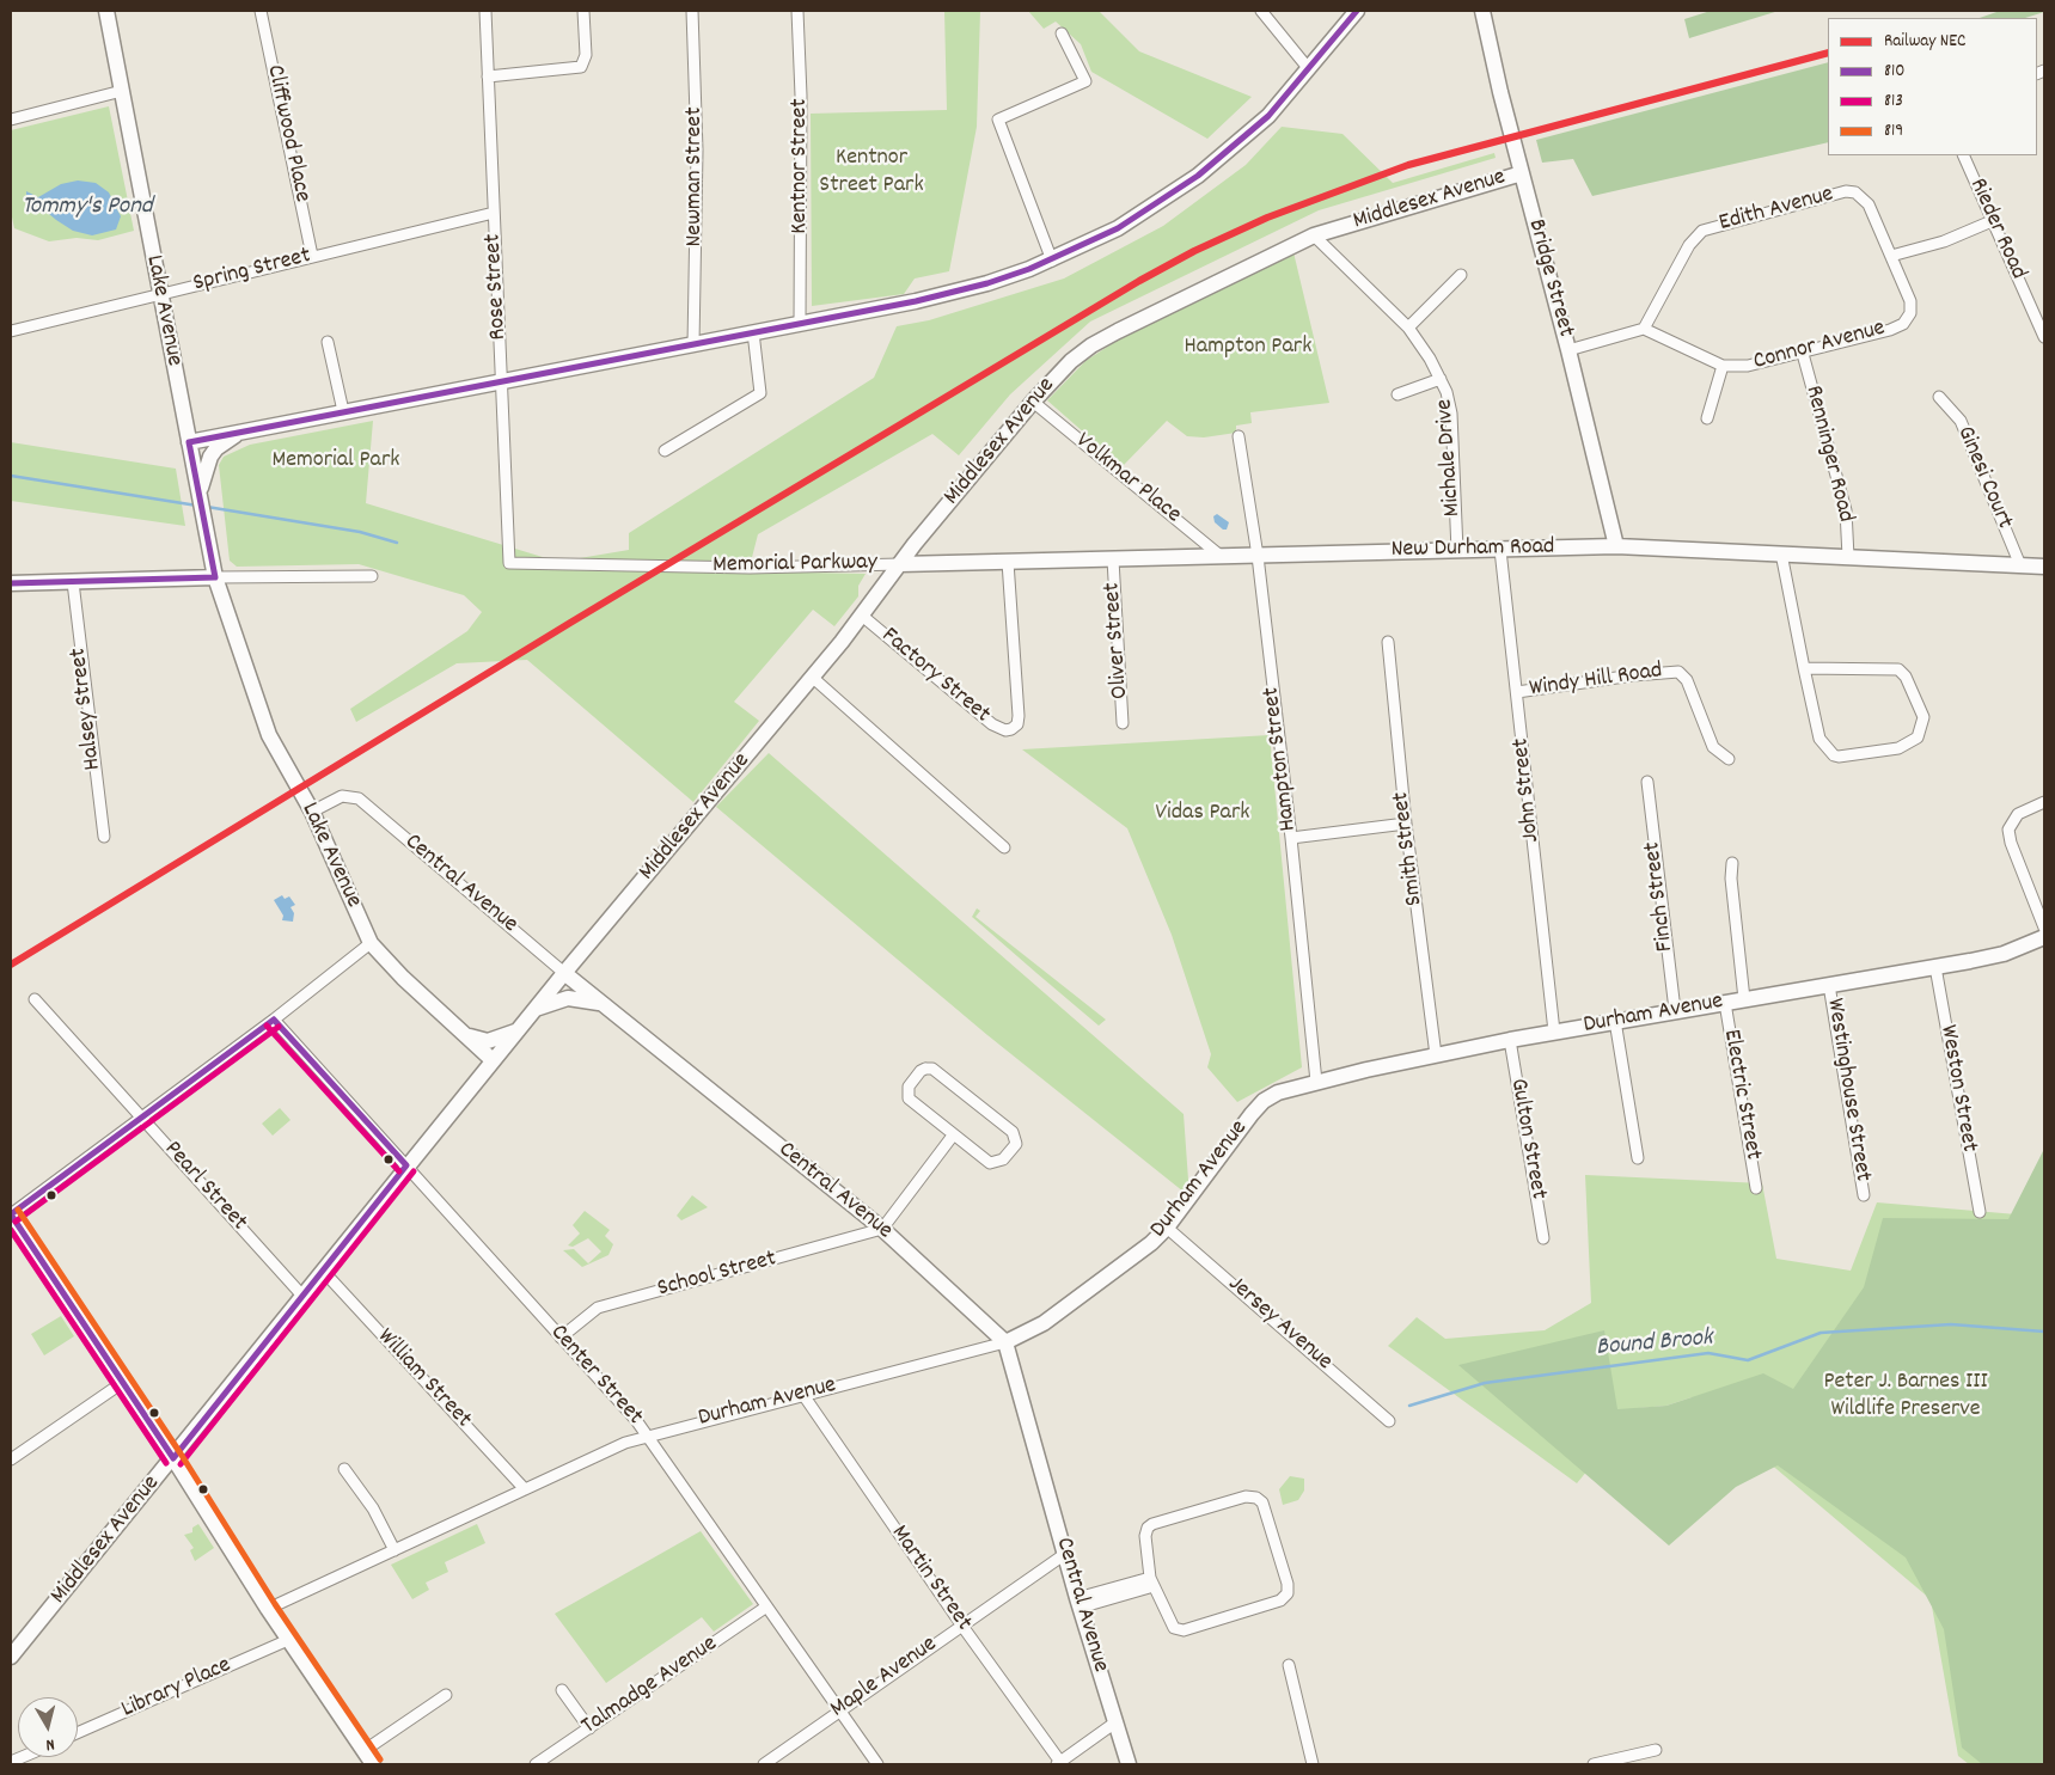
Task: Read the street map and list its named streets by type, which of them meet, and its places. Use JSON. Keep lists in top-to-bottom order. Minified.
{"streets":{"street":["Cliffwood Place","Kentnor Street","Newman Street","Middlesex Avenue","Edith Avenue","Rieder Road","Spring Street","Bridge Street","Rose Street","Lake Avenue","Connor Avenue","Renninger Road","Michale Drive","Ginesi Court","Volkmar Place","New Durham Road","Memorial Parkway","Oliver Street","Factory Street","Windy Hill Road","Halsey Street","Hampton Street","John Street","Smith Street","Central Avenue","Finch Street","Durham Avenue","Weston Street","Westinghouse Street","Electric Street","Gulton Street","Pearl Street","School Street","Jersey Avenue","Center Street","William Street","Martin Street","Maple Avenue","Talmadge Avenue","Library Place"]},"crossings":[["Cliffwood Place","Spring Street"],["Middlesex Avenue","Bridge Street"],["Middlesex Avenue","Lake Avenue"],["Middlesex Avenue","Michale Drive"],["Middlesex Avenue","Volkmar Place"],["Middlesex Avenue","New Durham Road"],["Middlesex Avenue","Memorial Parkway"],["Middlesex Avenue","Factory Street"],["Middlesex Avenue","Central Avenue"],["Middlesex Avenue","Pearl Street"],["Middlesex Avenue","Center Street"],["Middlesex Avenue","William Street"],["Edith Avenue","Connor Avenue"],["Spring Street","Rose Street"],["Spring Street","Lake Avenue"],["Bridge Street","New Durham Road"],["Rose Street","Memorial Parkway"],["Lake Avenue","Central Avenue"],["Connor Avenue","Renninger Road"],["Renninger Road","New Durham Road"],["Michale Drive","New Durham Road"],["Ginesi Court","New Durham Road"],["Volkmar Place","New Durham Road"],["New Durham Road","Memorial Parkway"],["New Durham Road","Oliver Street"],["New Durham Road","Factory Street"],["New Durham Road","Hampton Street"],["New Durham Road","John Street"],["Windy Hill Road","John Street"],["Hampton Street","Durham Avenue"],["John Street","Durham Avenue"],["Smith Street","Durham Avenue"],["Central Avenue","Durham Avenue"],["Central Avenue","School Street"],["Central Avenue","Maple Avenue"],["Finch Street","Durham Avenue"],["Durham Avenue","Weston Street"],["Durham Avenue","Westinghouse Street"],["Durham Avenue","Electric Street"],["Durham Avenue","Gulton Street"],["Durham Avenue","Jersey Avenue"],["Durham Avenue","Center Street"],["Durham Avenue","William Street"],["Durham Avenue","Martin Street"],["School Street","Center Street"],["Center Street","Maple Avenue"],["Center Street","Talmadge Avenue"],["Martin Street","Maple Avenue"]],"water":["Tommy's Pond","Bound Brook"],"parks":["Kentnor Street Park","Hampton Park","Memorial Park","Vidas Park","Peter J. Barnes III Wildlife Preserve"],"lines":["transit line 810","rail line NEC","transit line 813","transit line 819"],"legend":["Railway NEC","810","813","819"],"north":"bottom"}
